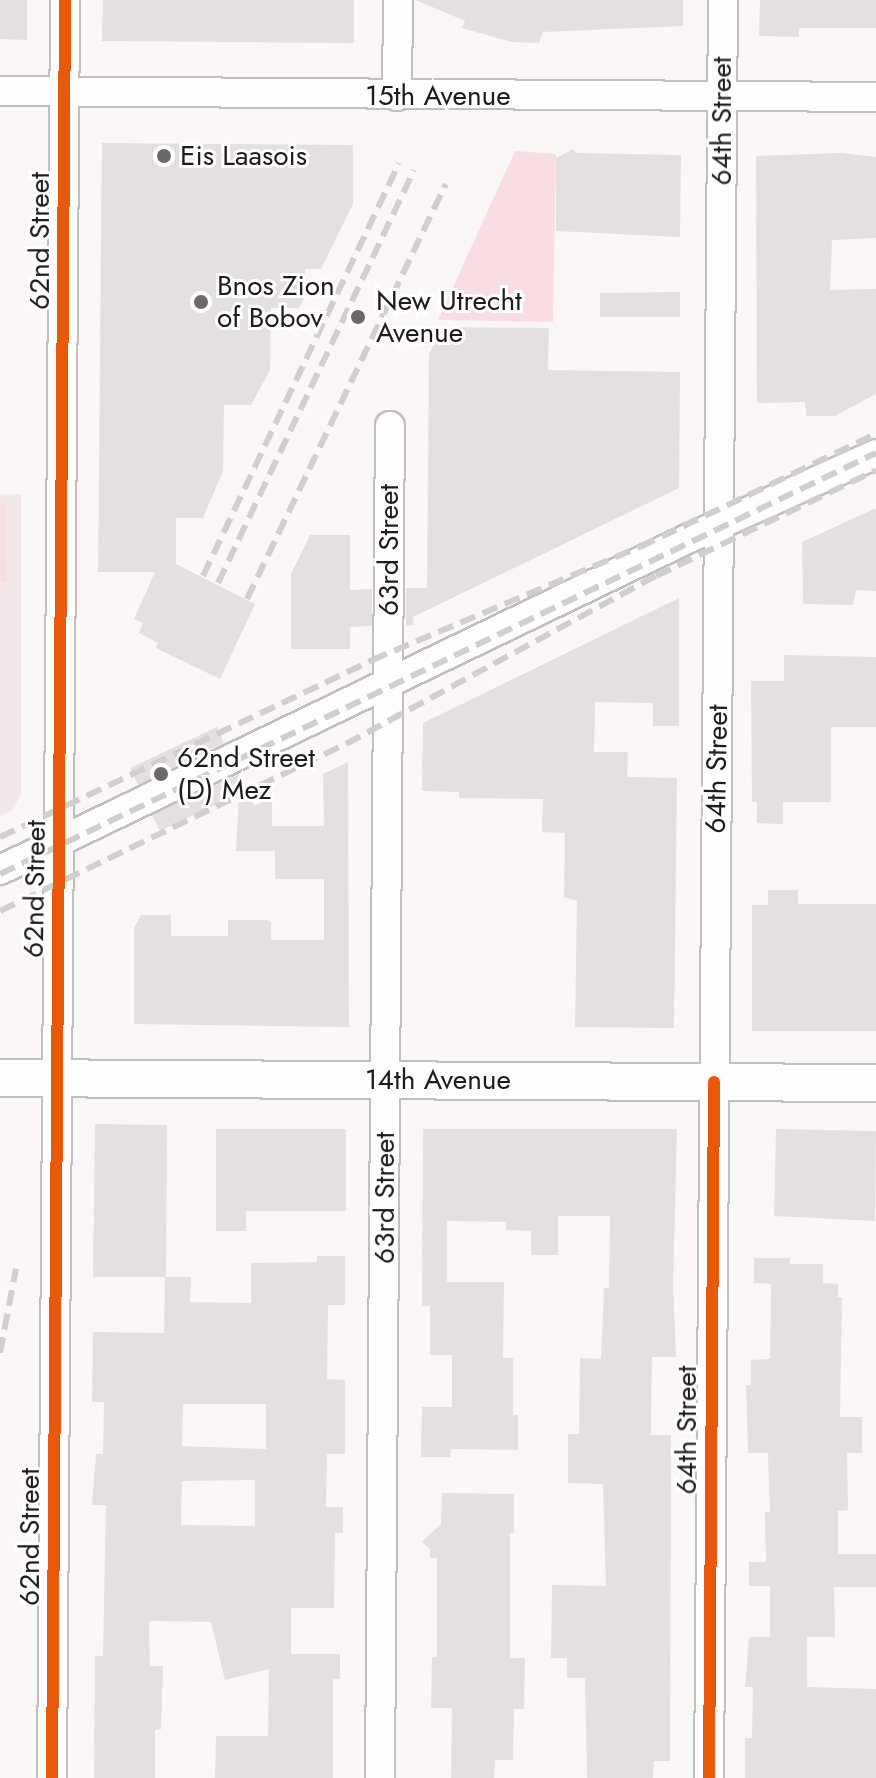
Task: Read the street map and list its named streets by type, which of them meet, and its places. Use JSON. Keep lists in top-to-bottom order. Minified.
{"streets":{"main road":["14th Avenue"],"street":["15th Avenue","64th Street","62nd Street","63rd Street"]},"crossings":[["15th Avenue","64th Street"],["15th Avenue","62nd Street"],["64th Street","14th Avenue"],["62nd Street","14th Avenue"],["63rd Street","14th Avenue"]],"places":["Eis Laasois","Bnos Zion of Bobov","New Utrecht Avenue","62nd Street (D) Mez"]}
